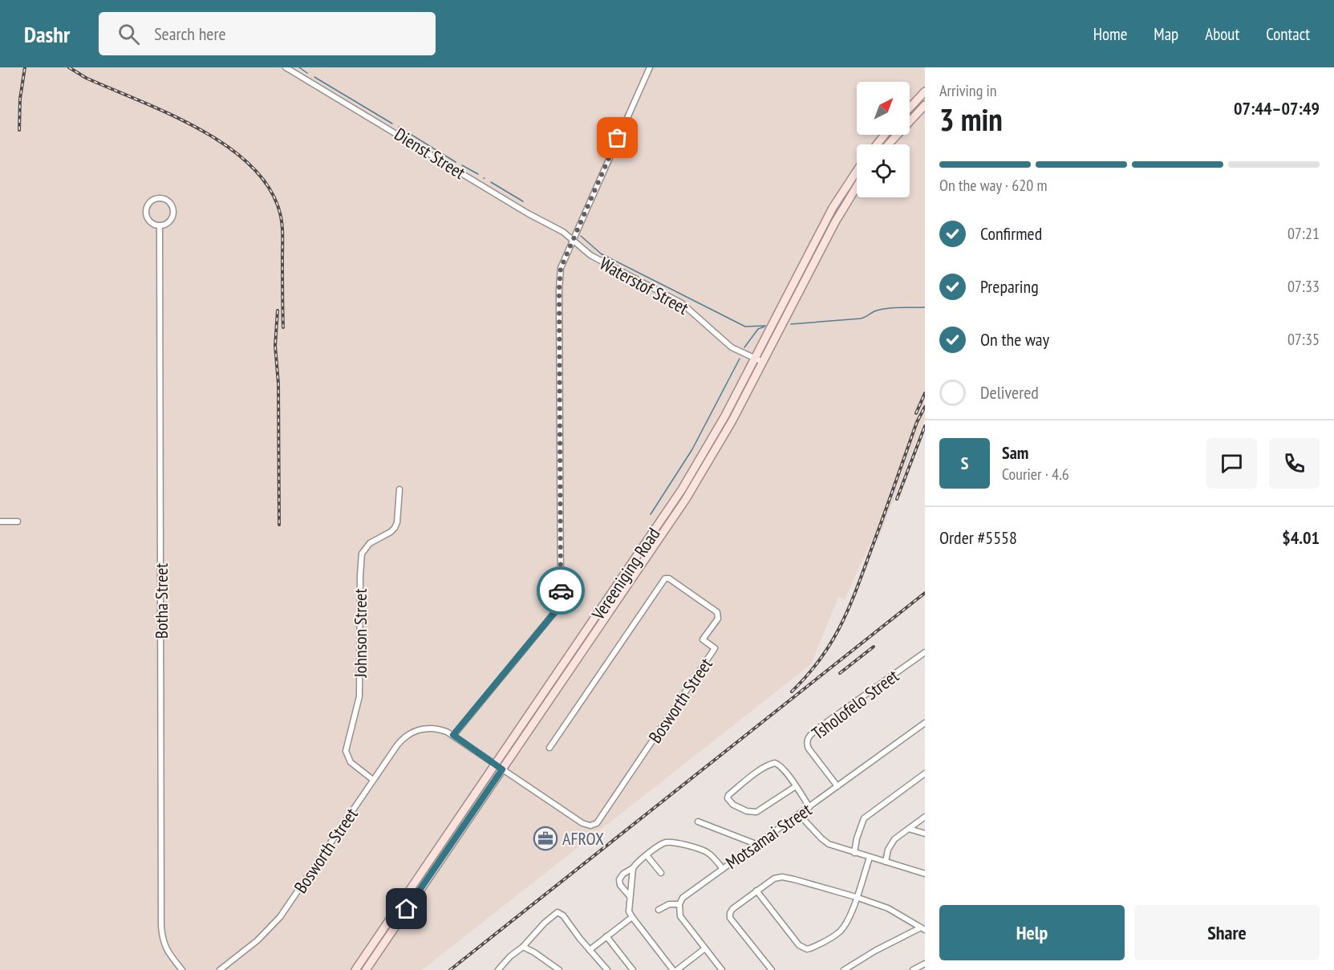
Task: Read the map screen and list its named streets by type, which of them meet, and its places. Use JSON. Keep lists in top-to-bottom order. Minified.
{"streets":{"main road":["Vereeniging Road"],"street":["Dienst Street","Waterstof Street","Botha Street","Johnson Street","Bosworth Street","Tsholofelo Street","Motsamai Street"]},"crossings":[["Dienst Street","Waterstof Street"],["Waterstof Street","Vereeniging Road"],["Vereeniging Road","Bosworth Street"],["Johnson Street","Bosworth Street"],["Tsholofelo Street","Motsamai Street"]],"places":{"office":["AFROX"]},"north":"top right","page":{"header":"Dashr","search":"Search here","nav":["Home","Map","About","Contact"],"heading":["3 min","Arriving in","07:44–07:49"],"panel":["Sam","Courier · 4.6","Order #5558","$4.01"],"bar":"On the way · 620 m","list":[["Confirmed","07:21"],["Preparing","07:33"],["On the way","07:35"],"Delivered"],"round":"S","buttons":["Help","Share"]}}
